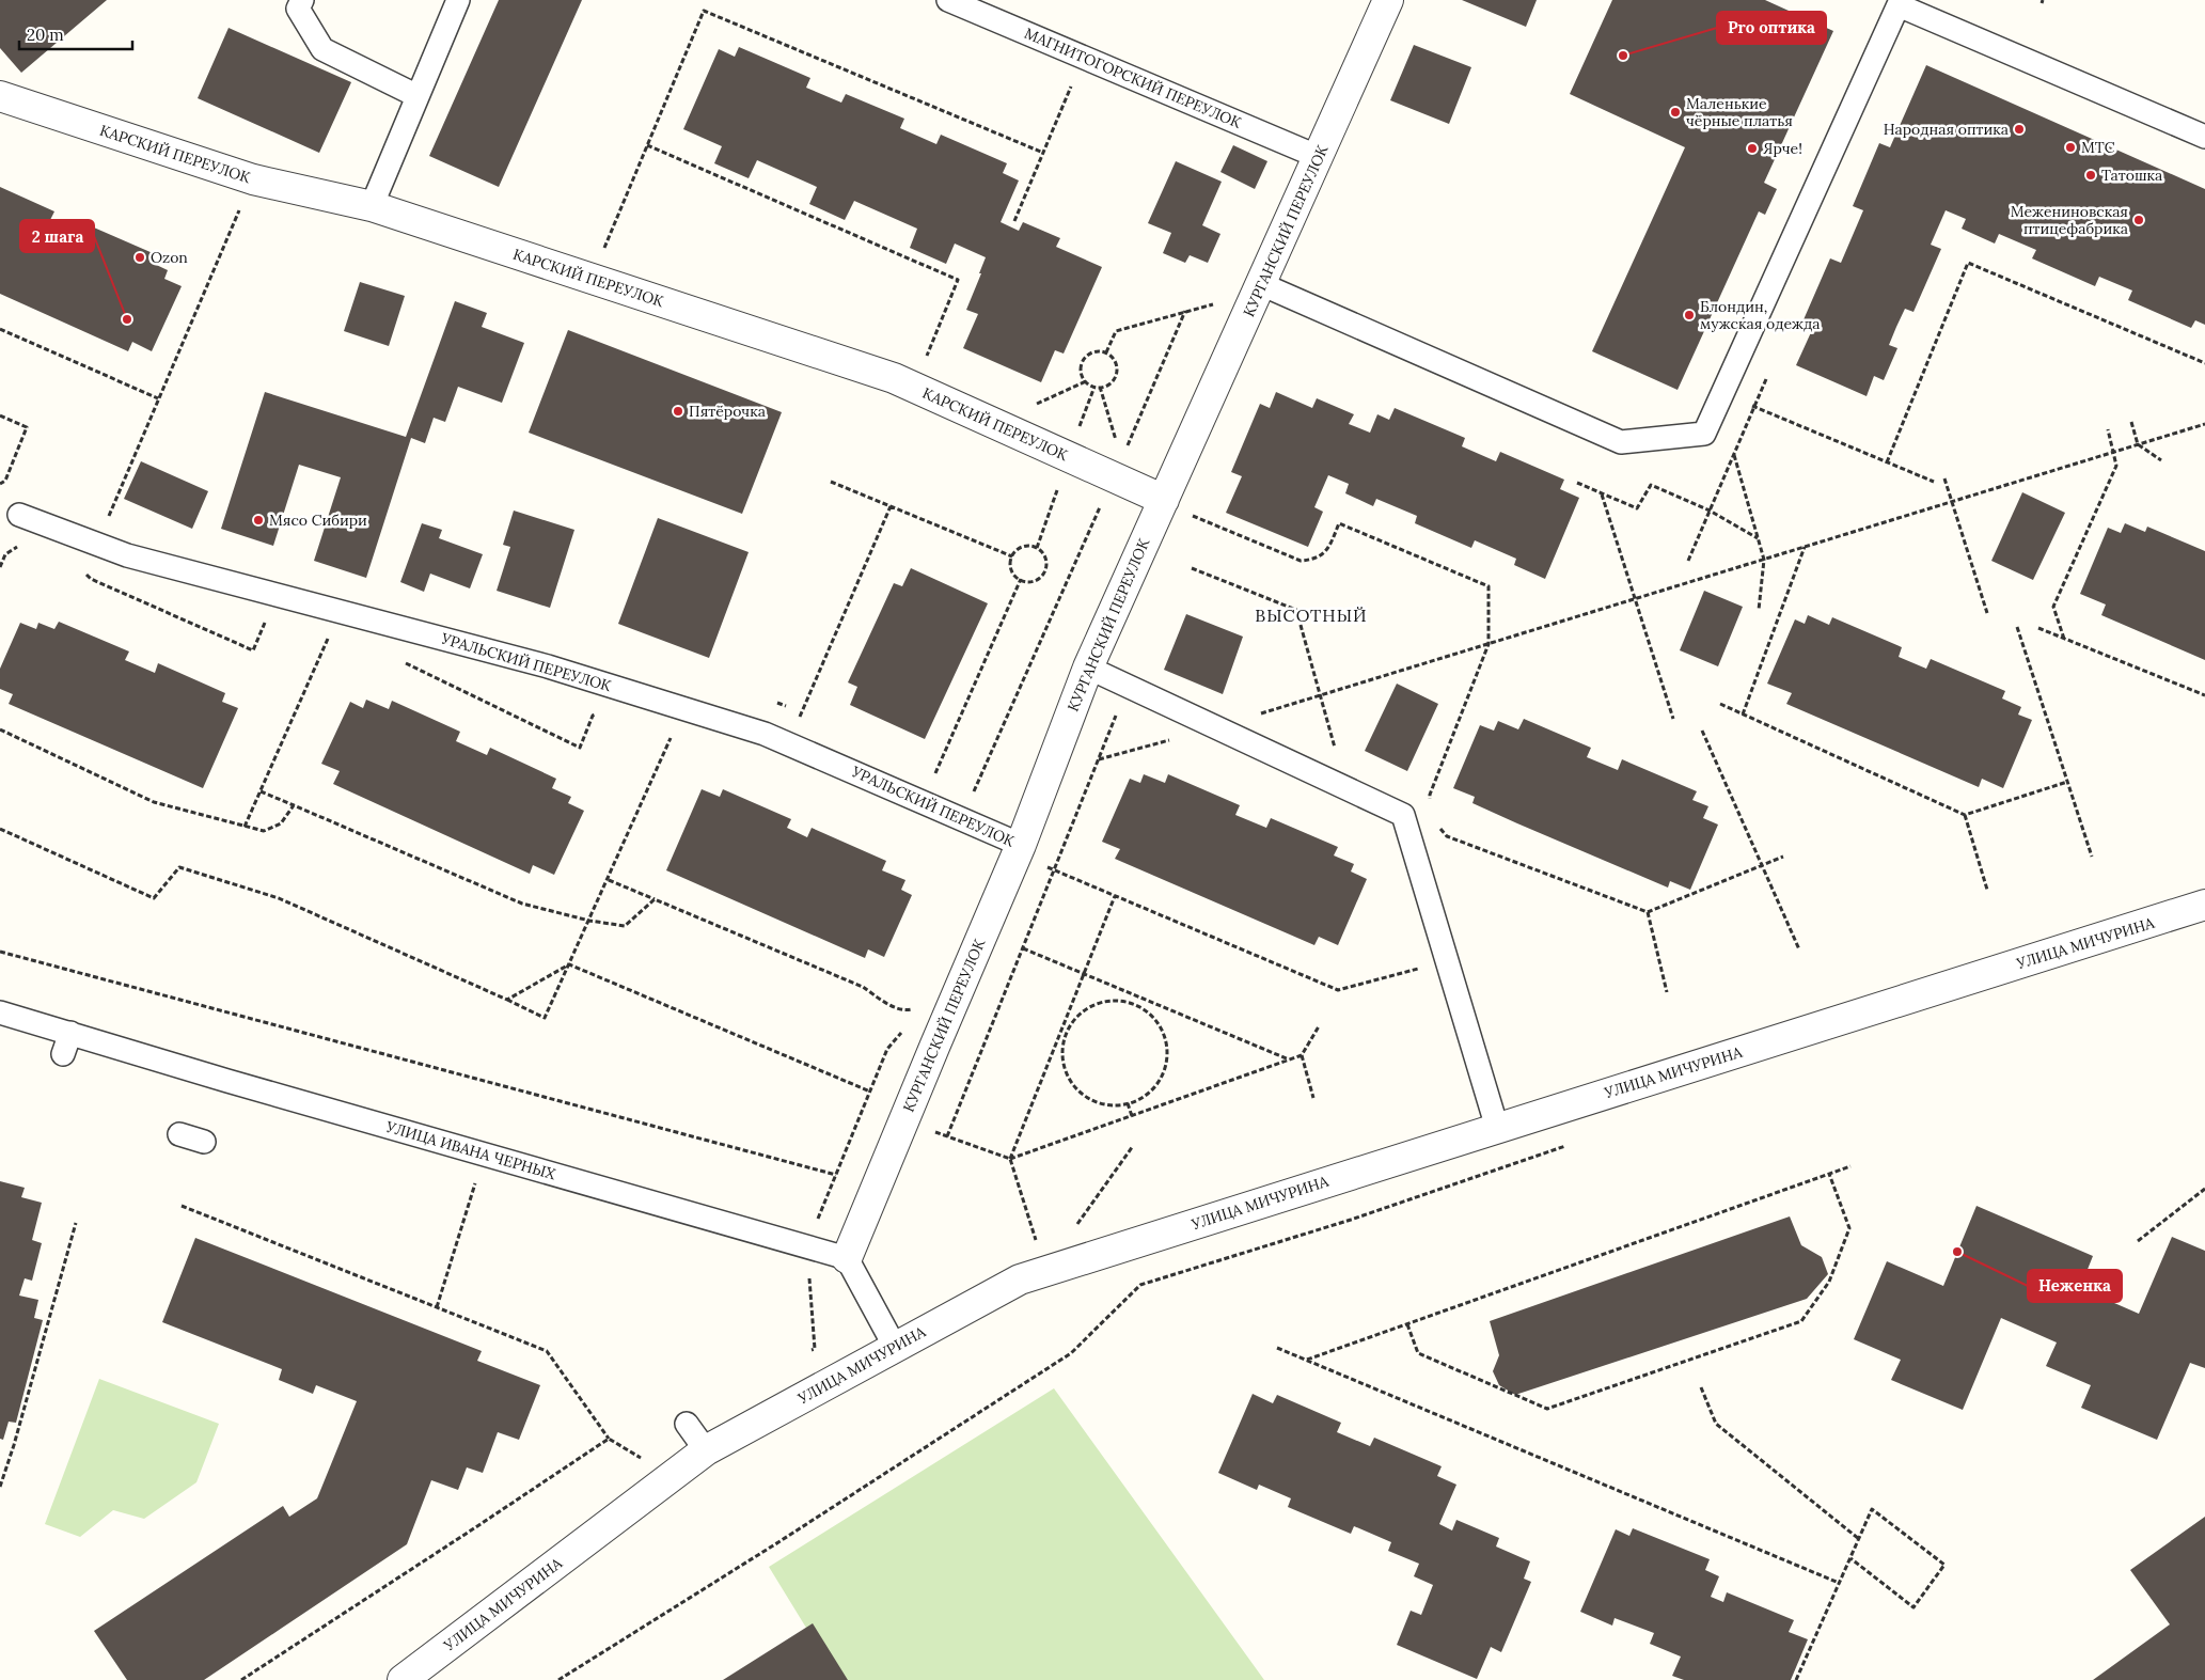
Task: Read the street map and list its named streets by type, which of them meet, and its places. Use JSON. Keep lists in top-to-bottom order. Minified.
{"streets":{"street":["КАРСКИЙ ПЕРЕУЛОК","КУРГАНСКИЙ ПЕРЕУЛОК","УЛИЦА МИЧУРИНА"],"lane":["МАГНИТОГОРСКИЙ ПЕРЕУЛОК","УРАЛЬСКИЙ ПЕРЕУЛОК","УЛИЦА ИВАНА ЧЕРНЫХ"]},"crossings":[["МАГНИТОГОРСКИЙ ПЕРЕУЛОК","КУРГАНСКИЙ ПЕРЕУЛОК"],["КАРСКИЙ ПЕРЕУЛОК","КУРГАНСКИЙ ПЕРЕУЛОК"],["КУРГАНСКИЙ ПЕРЕУЛОК","УРАЛЬСКИЙ ПЕРЕУЛОК"],["КУРГАНСКИЙ ПЕРЕУЛОК","УЛИЦА ИВАНА ЧЕРНЫХ"]],"districts":["ВЫСОТНЫЙ"],"places":["Pro оптика","Маленькие чёрные платья","Народная оптика","МТС","Ярче!","Татошка","Межениновская птицефабрика","Ozon","Блондин, мужская одежда","2 шага","Пятёрочка","Мясо Сибири","Неженка"],"scale_bar":"20 m"}
